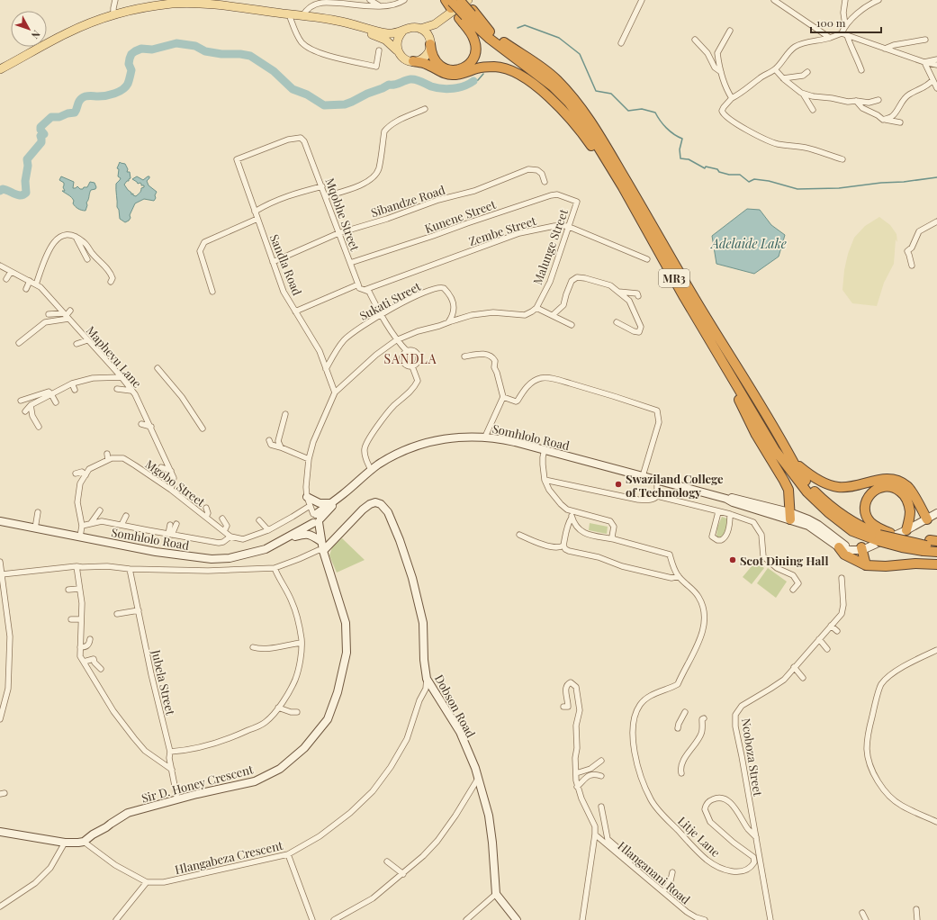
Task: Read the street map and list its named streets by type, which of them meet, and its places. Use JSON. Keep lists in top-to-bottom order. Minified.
{"streets":{"highway":["MR3"],"main road":["Somhlolo Road","Dobson Road","Sir D. Honey Crescent"],"street":["Sibandze Road","Mqobhe Street","Kunene Street","Zembe Street","Malunge Street","Sandla Road","Sukati Street","Maphevu Lane","Mgobo Street","Jubela Street","Ncoboza Street","Litje Lane","Hlangabeza Crescent","Hlanganani Road"]},"crossings":[["Sibandze Road","Mqobhe Street"],["Sibandze Road","Sandla Road"],["Mqobhe Street","Kunene Street"],["Mqobhe Street","Zembe Street"],["Mqobhe Street","Sandla Road"],["Mqobhe Street","Sukati Street"],["Kunene Street","Malunge Street"],["Zembe Street","Malunge Street"],["Sandla Road","Sukati Street"],["Maphevu Lane","Mgobo Street"],["Somhlolo Road","Mgobo Street"],["Somhlolo Road","Sir D. Honey Crescent"],["Jubela Street","Sir D. Honey Crescent"],["Dobson Road","Sir D. Honey Crescent"],["Dobson Road","Hlangabeza Crescent"],["Ncoboza Street","Litje Lane"],["Sir D. Honey Crescent","Hlangabeza Crescent"]],"districts":["SANDLA"],"water":["Adelaide Lake"],"places":["Swaziland College of Technology","Scot Dining Hall"],"scale_bar":"100 m","north":"bottom right"}
